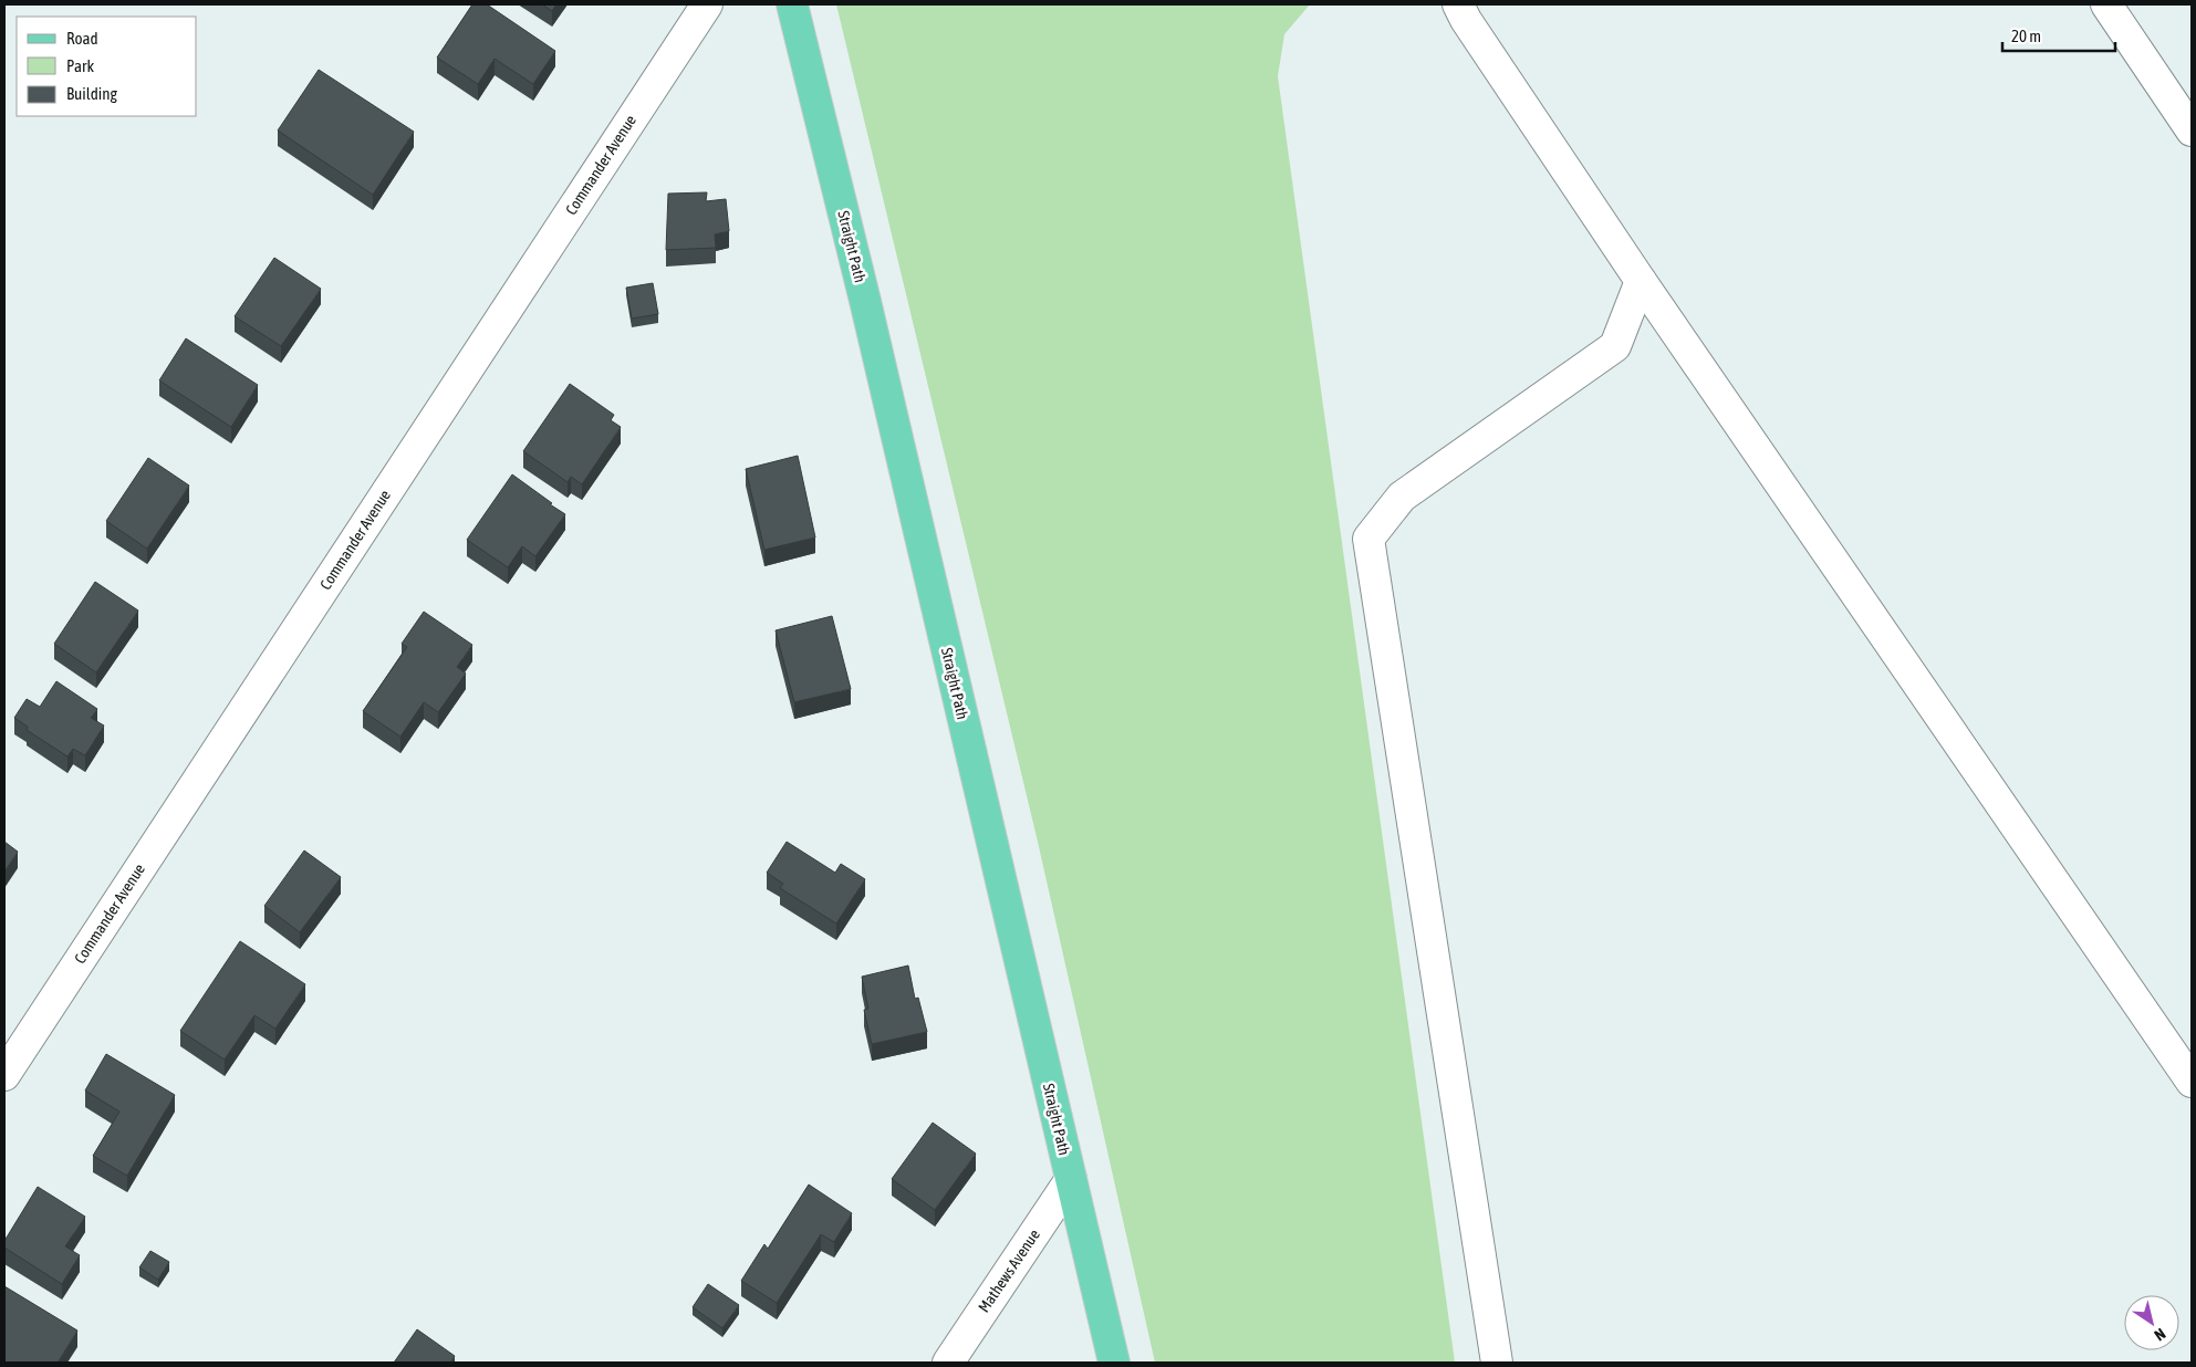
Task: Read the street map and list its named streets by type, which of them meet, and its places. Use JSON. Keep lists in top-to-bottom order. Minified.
{"streets":{"main road":["Straight Path"],"street":["Commander Avenue","Mathews Avenue"]},"crossings":[["Straight Path","Mathews Avenue"]],"legend":["Road","Park","Building"],"scale_bar":"20 m","north":"bottom right"}
